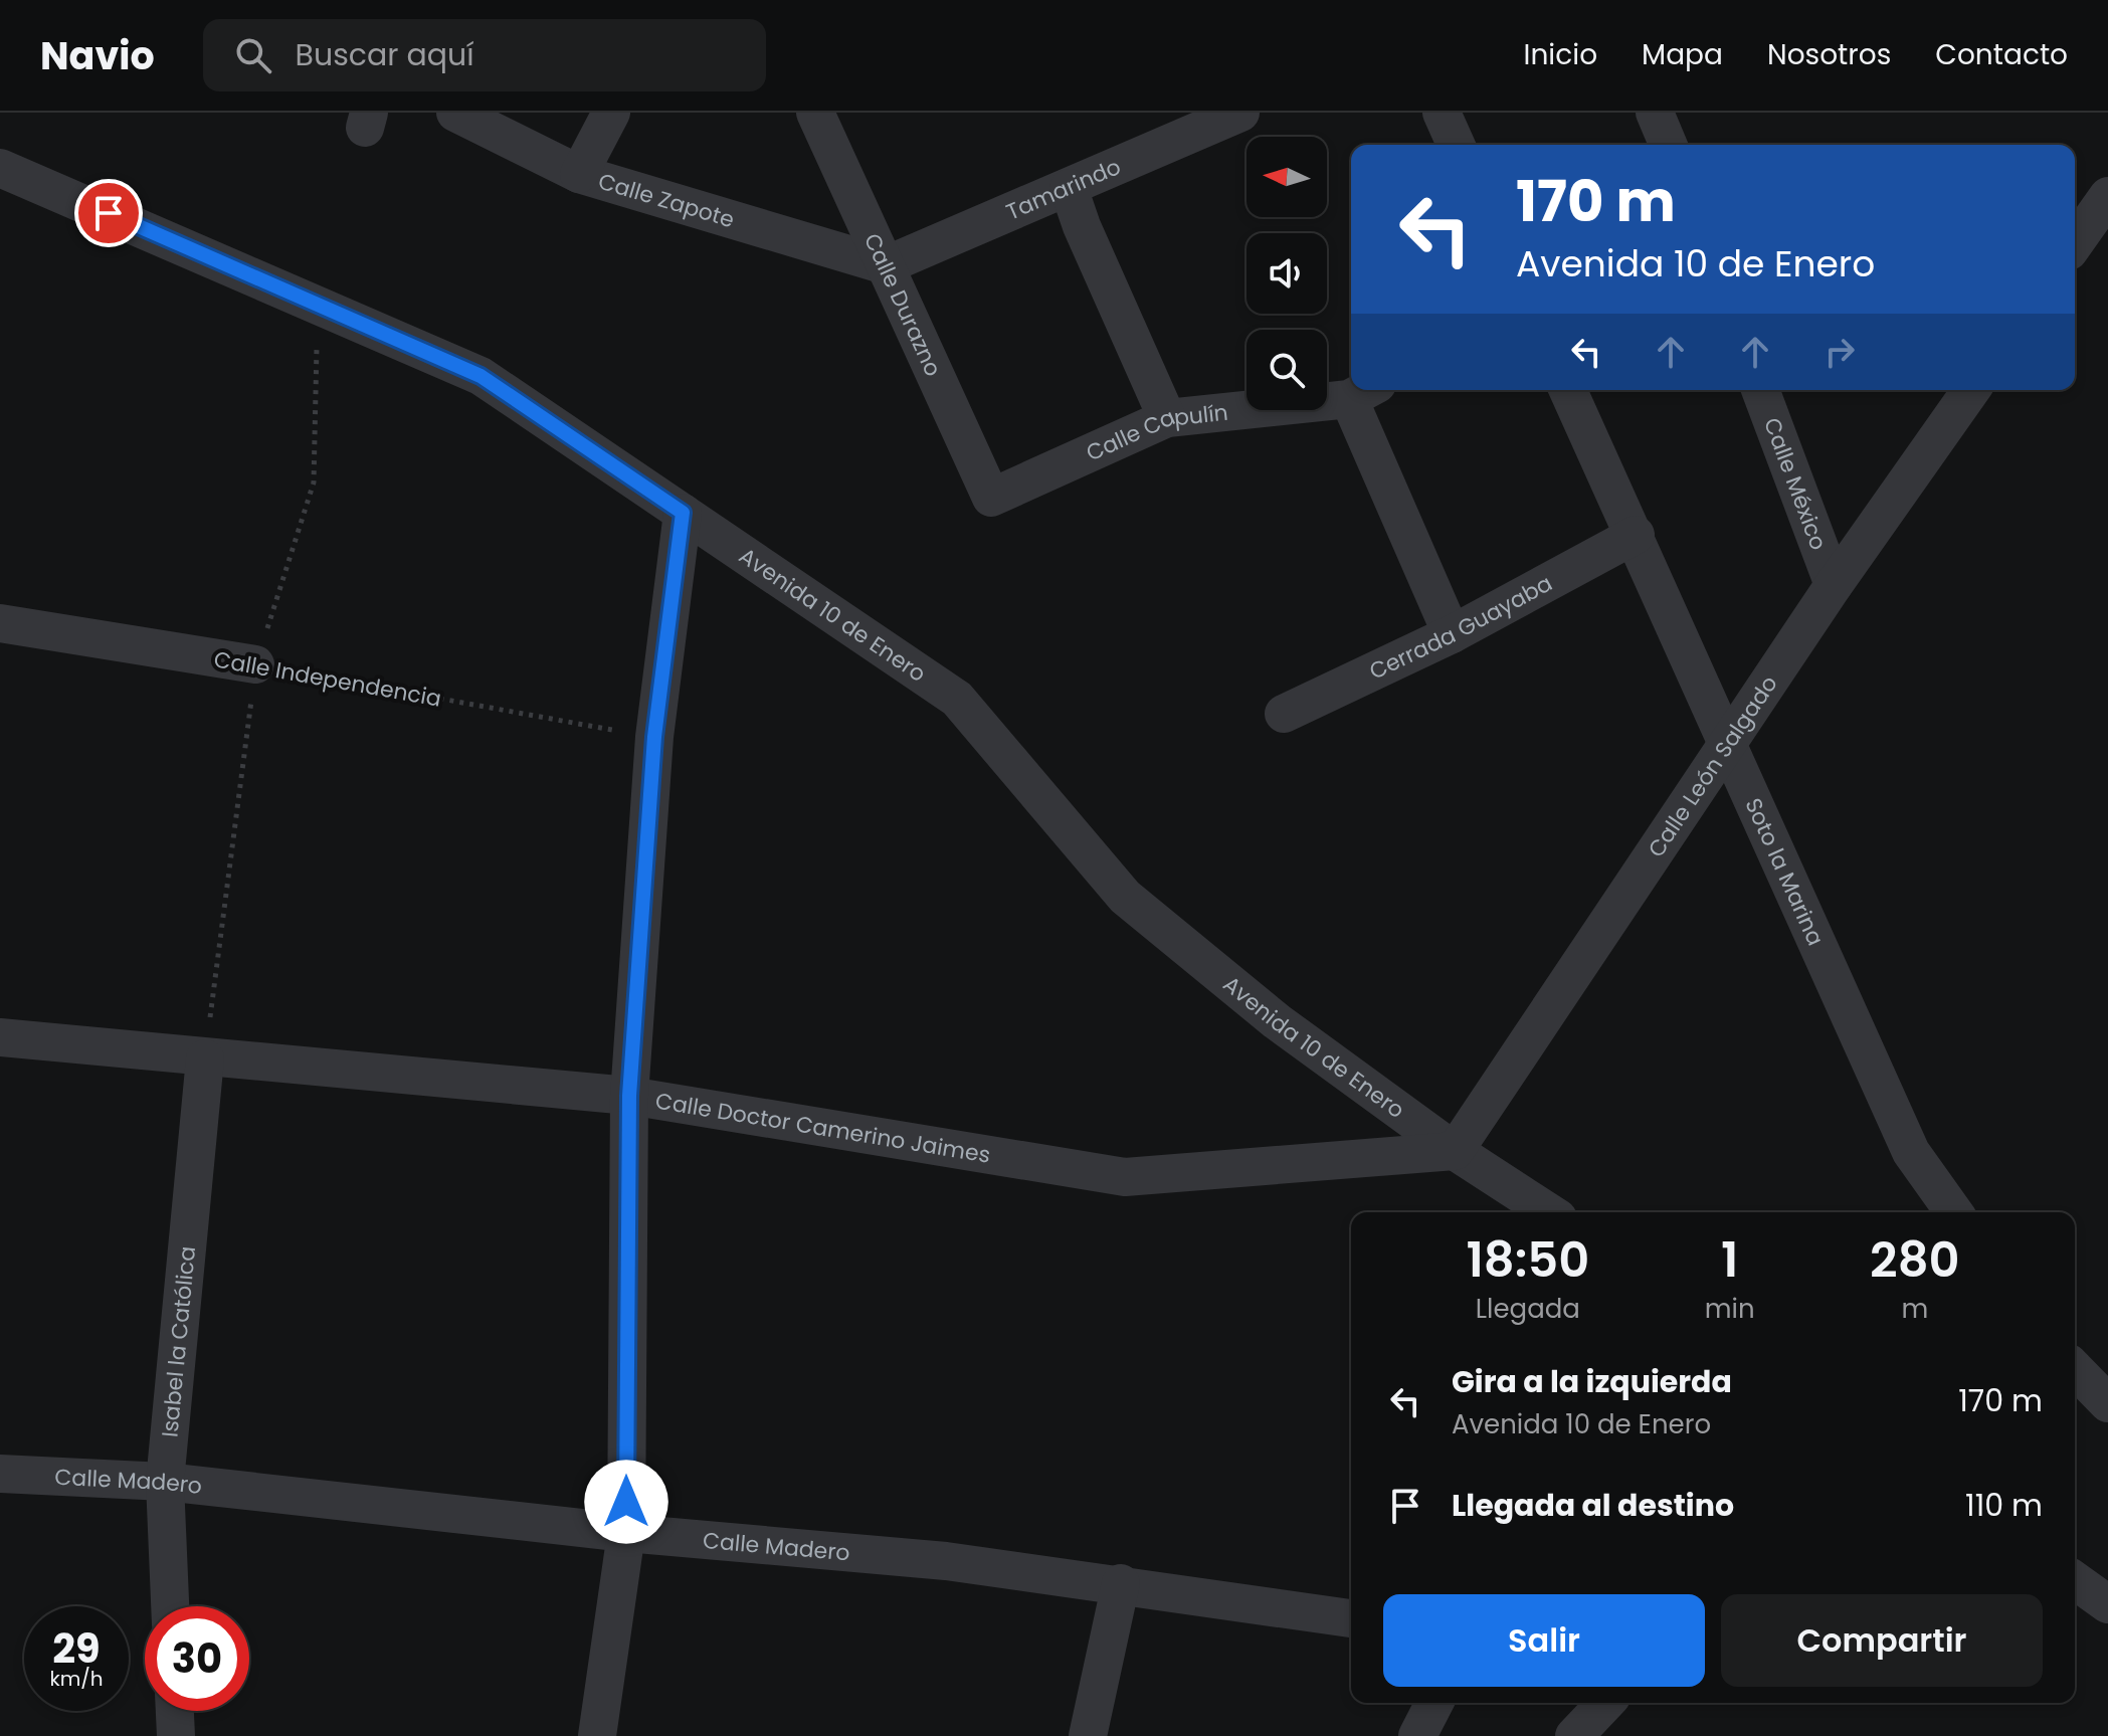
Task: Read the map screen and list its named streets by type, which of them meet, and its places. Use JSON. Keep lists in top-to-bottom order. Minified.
{"streets":{"street":["Tamarindo","Calle Zapote","Calle Durazno","Calle Capulín","Calle México","Avenida 10 de Enero","Cerrada Guayaba","Calle Independencia","Calle León Salgado","Soto la Marina","Calle Doctor Camerino Jaimes","Isabel la Católica","Calle Madero"]},"crossings":[["Tamarindo","Calle Zapote"],["Tamarindo","Calle Durazno"],["Calle Zapote","Calle Durazno"],["Calle Durazno","Calle Capulín"],["Calle México","Calle León Salgado"],["Avenida 10 de Enero","Calle León Salgado"],["Avenida 10 de Enero","Calle Doctor Camerino Jaimes"],["Cerrada Guayaba","Soto la Marina"],["Calle León Salgado","Soto la Marina"],["Calle León Salgado","Calle Doctor Camerino Jaimes"],["Calle Doctor Camerino Jaimes","Isabel la Católica"],["Isabel la Católica","Calle Madero"]],"north":"left","page":{"header":"Navio","search":"Buscar aquí","nav":["Inicio","Mapa","Nosotros","Contacto"],"turn":["170 m","Avenida 10 de Enero"],"eta":["18:50","Llegada","1","min","280","m"],"list":[{"name":"Gira a la izquierda","note":"Avenida 10 de Enero","value":"170 m"},{"name":"Llegada al destino","value":"110 m"}],"buttons":["Salir","Compartir"],"speed":"29 km/h","limit":"30"}}
